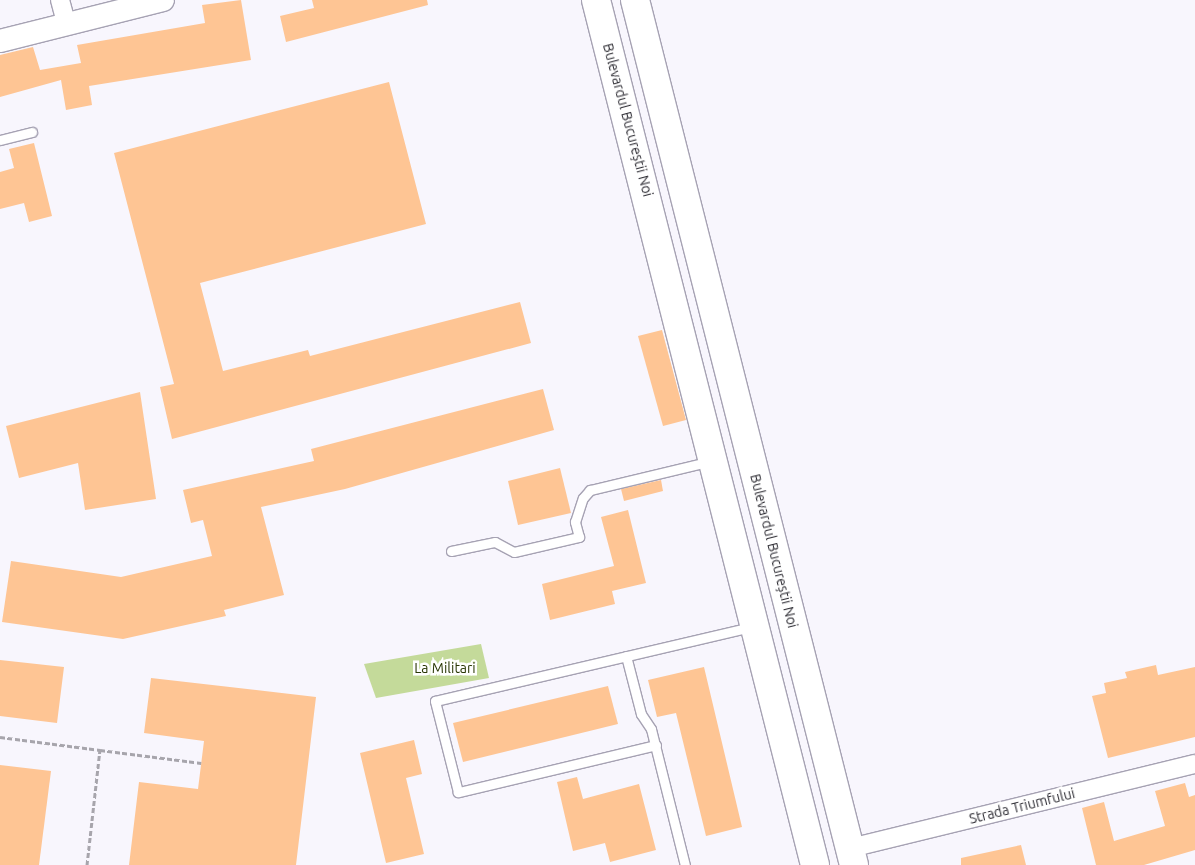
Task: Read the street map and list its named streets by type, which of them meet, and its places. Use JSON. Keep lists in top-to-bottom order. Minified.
{"streets":{"main road":["Bulevardul Bucureștii Noi"],"street":["Strada Triumfului"]},"crossings":[["Bulevardul Bucureștii Noi","Strada Triumfului"]],"parks":["La Militari"]}
